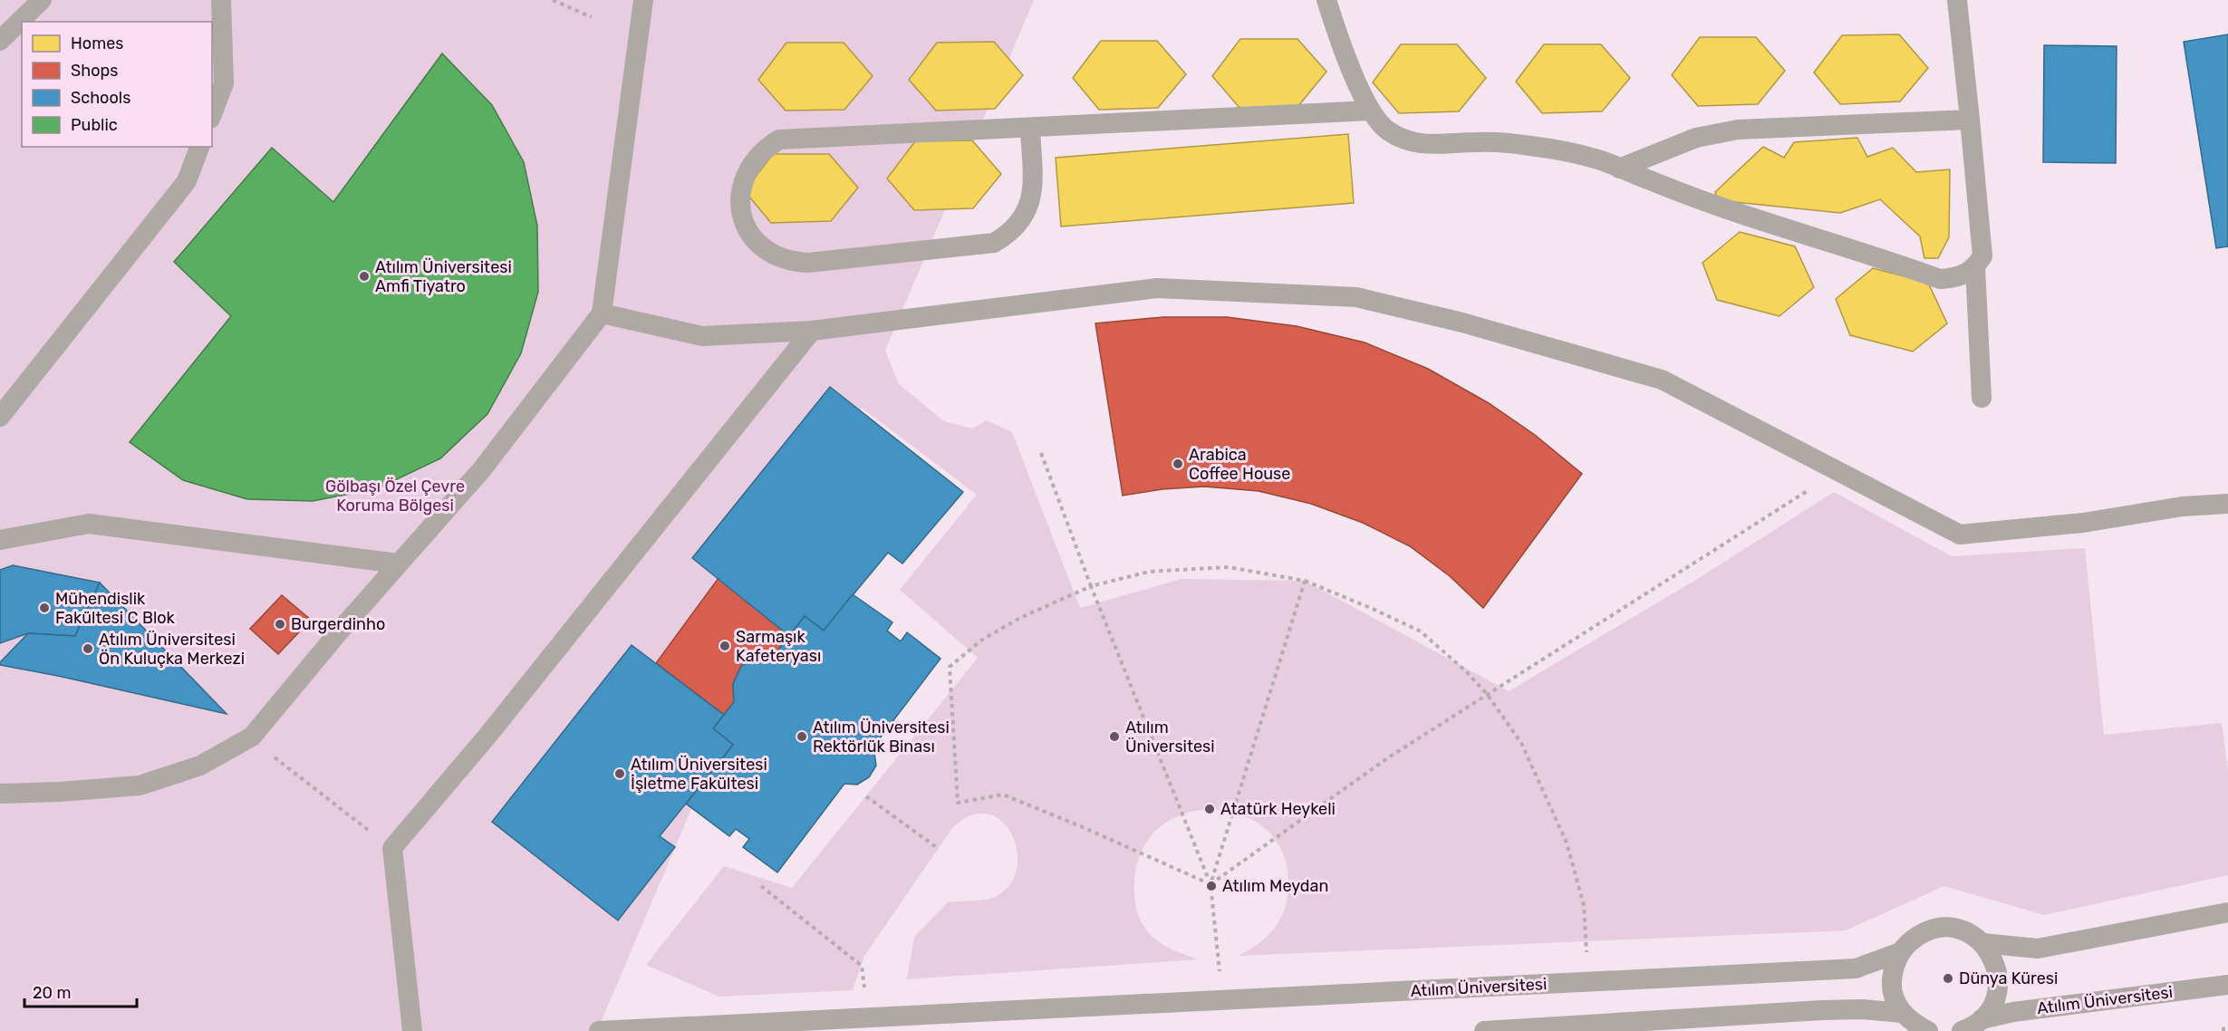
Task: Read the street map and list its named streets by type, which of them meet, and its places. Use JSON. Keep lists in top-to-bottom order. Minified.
{"streets":{"lane":["Atılım Üniversitesi"]},"parks":["Gölbaşı Özel Çevre Koruma Bölgesi"],"places":["Atılım Üniversitesi Amfi Tiyatro","Arabica Coffee House","Mühendislik Fakültesi C Blok","Burgerdinho","Sarmaşık Kafeteryası","Atılım Üniversitesi Ön Kuluçka Merkezi","Atılım Üniversitesi Rektörlük Binası","Atılım Üniversitesi","Atılım Üniversitesi İşletme Fakültesi","Atatürk Heykeli","Atılım Meydan","Dünya Küresi"],"legend":["Homes","Shops","Schools","Public"],"scale_bar":"20 m"}
